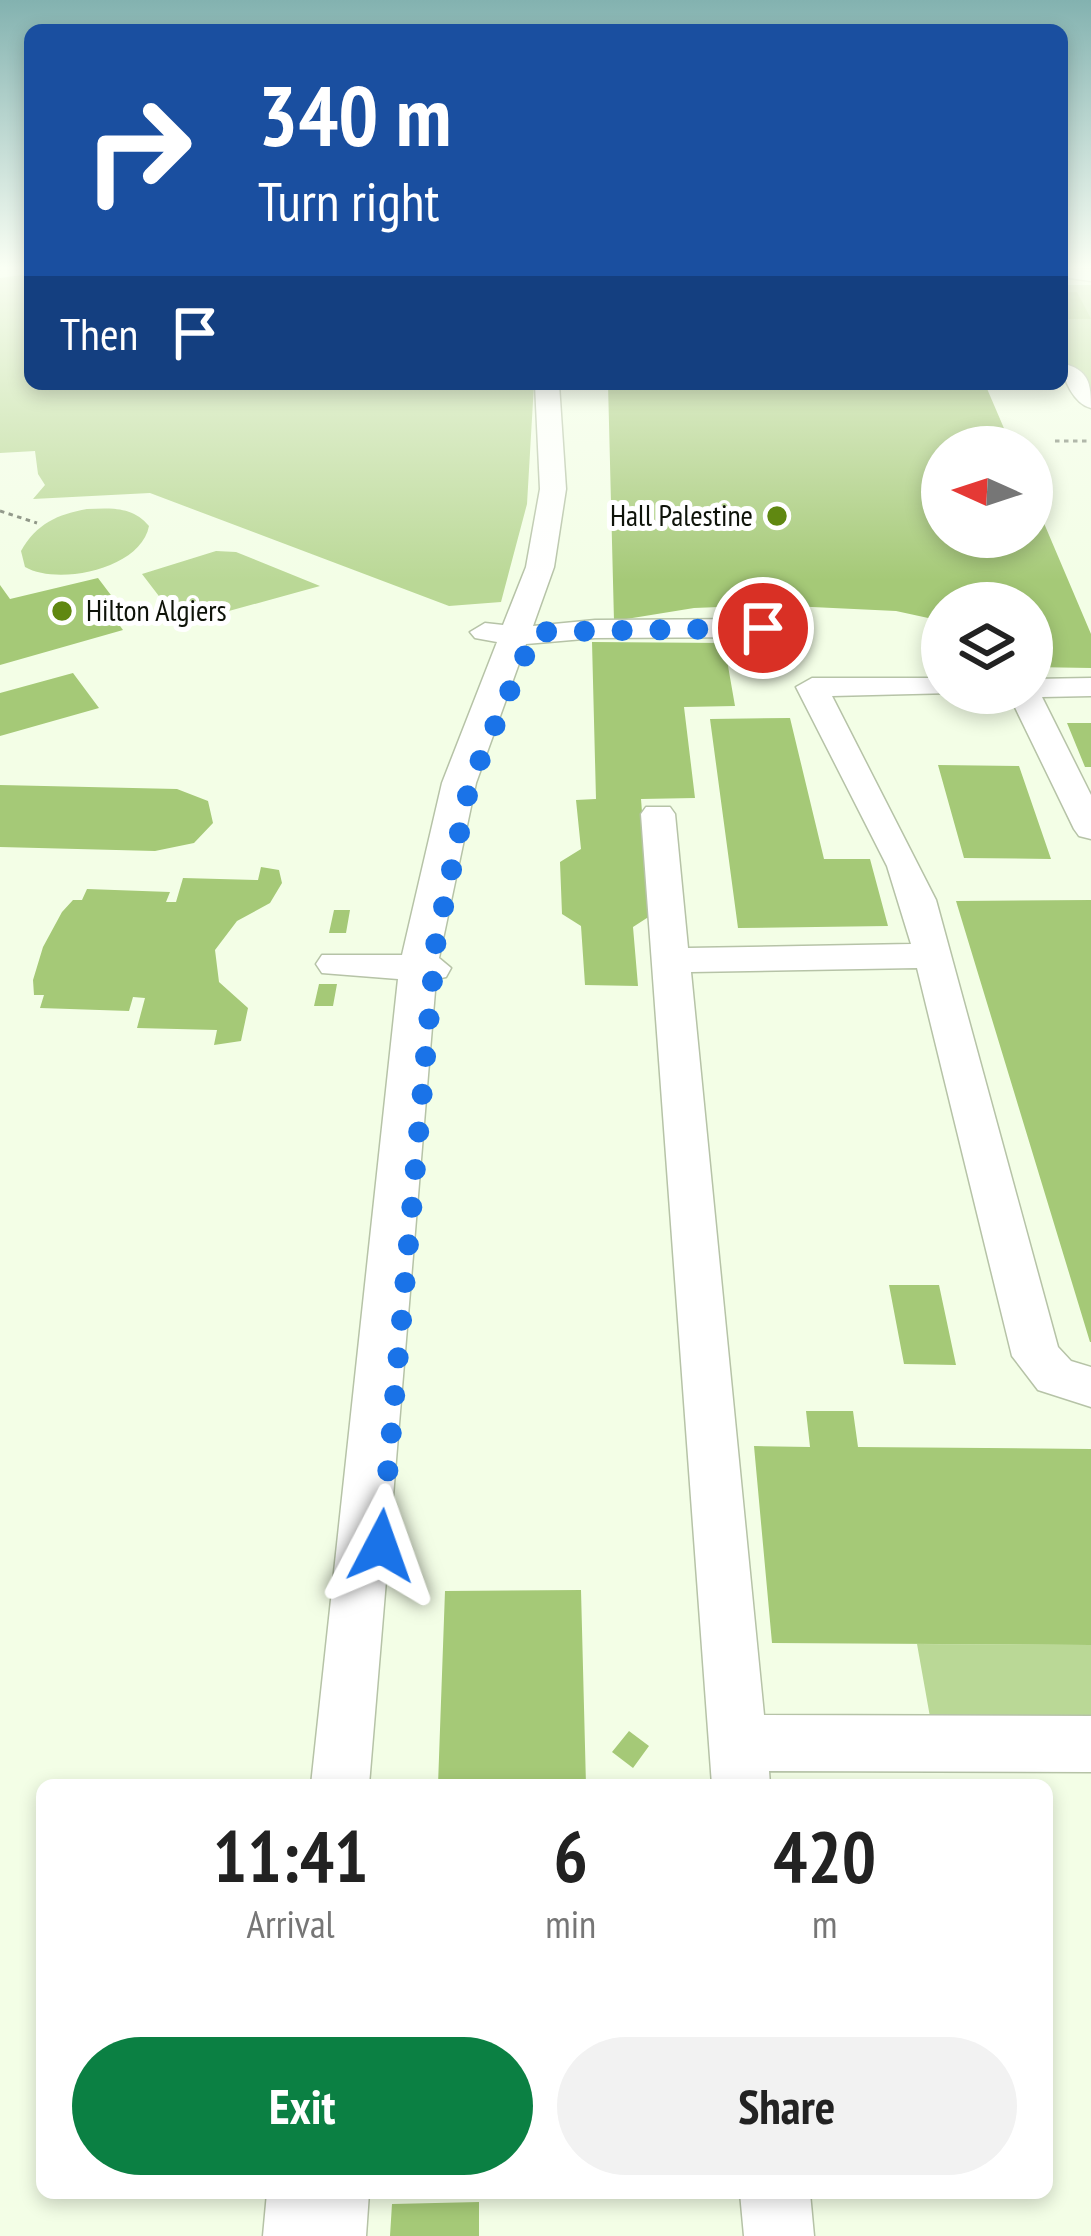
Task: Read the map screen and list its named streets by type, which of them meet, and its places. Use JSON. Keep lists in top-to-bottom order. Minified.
{"places":["Hall Palestine","Hilton Algiers"],"north":"left","page":{"turn":["340 m","Turn right"],"then":"Then","eta":["11:41","Arrival","6","min","420","m"],"buttons":["Exit","Share"]}}
